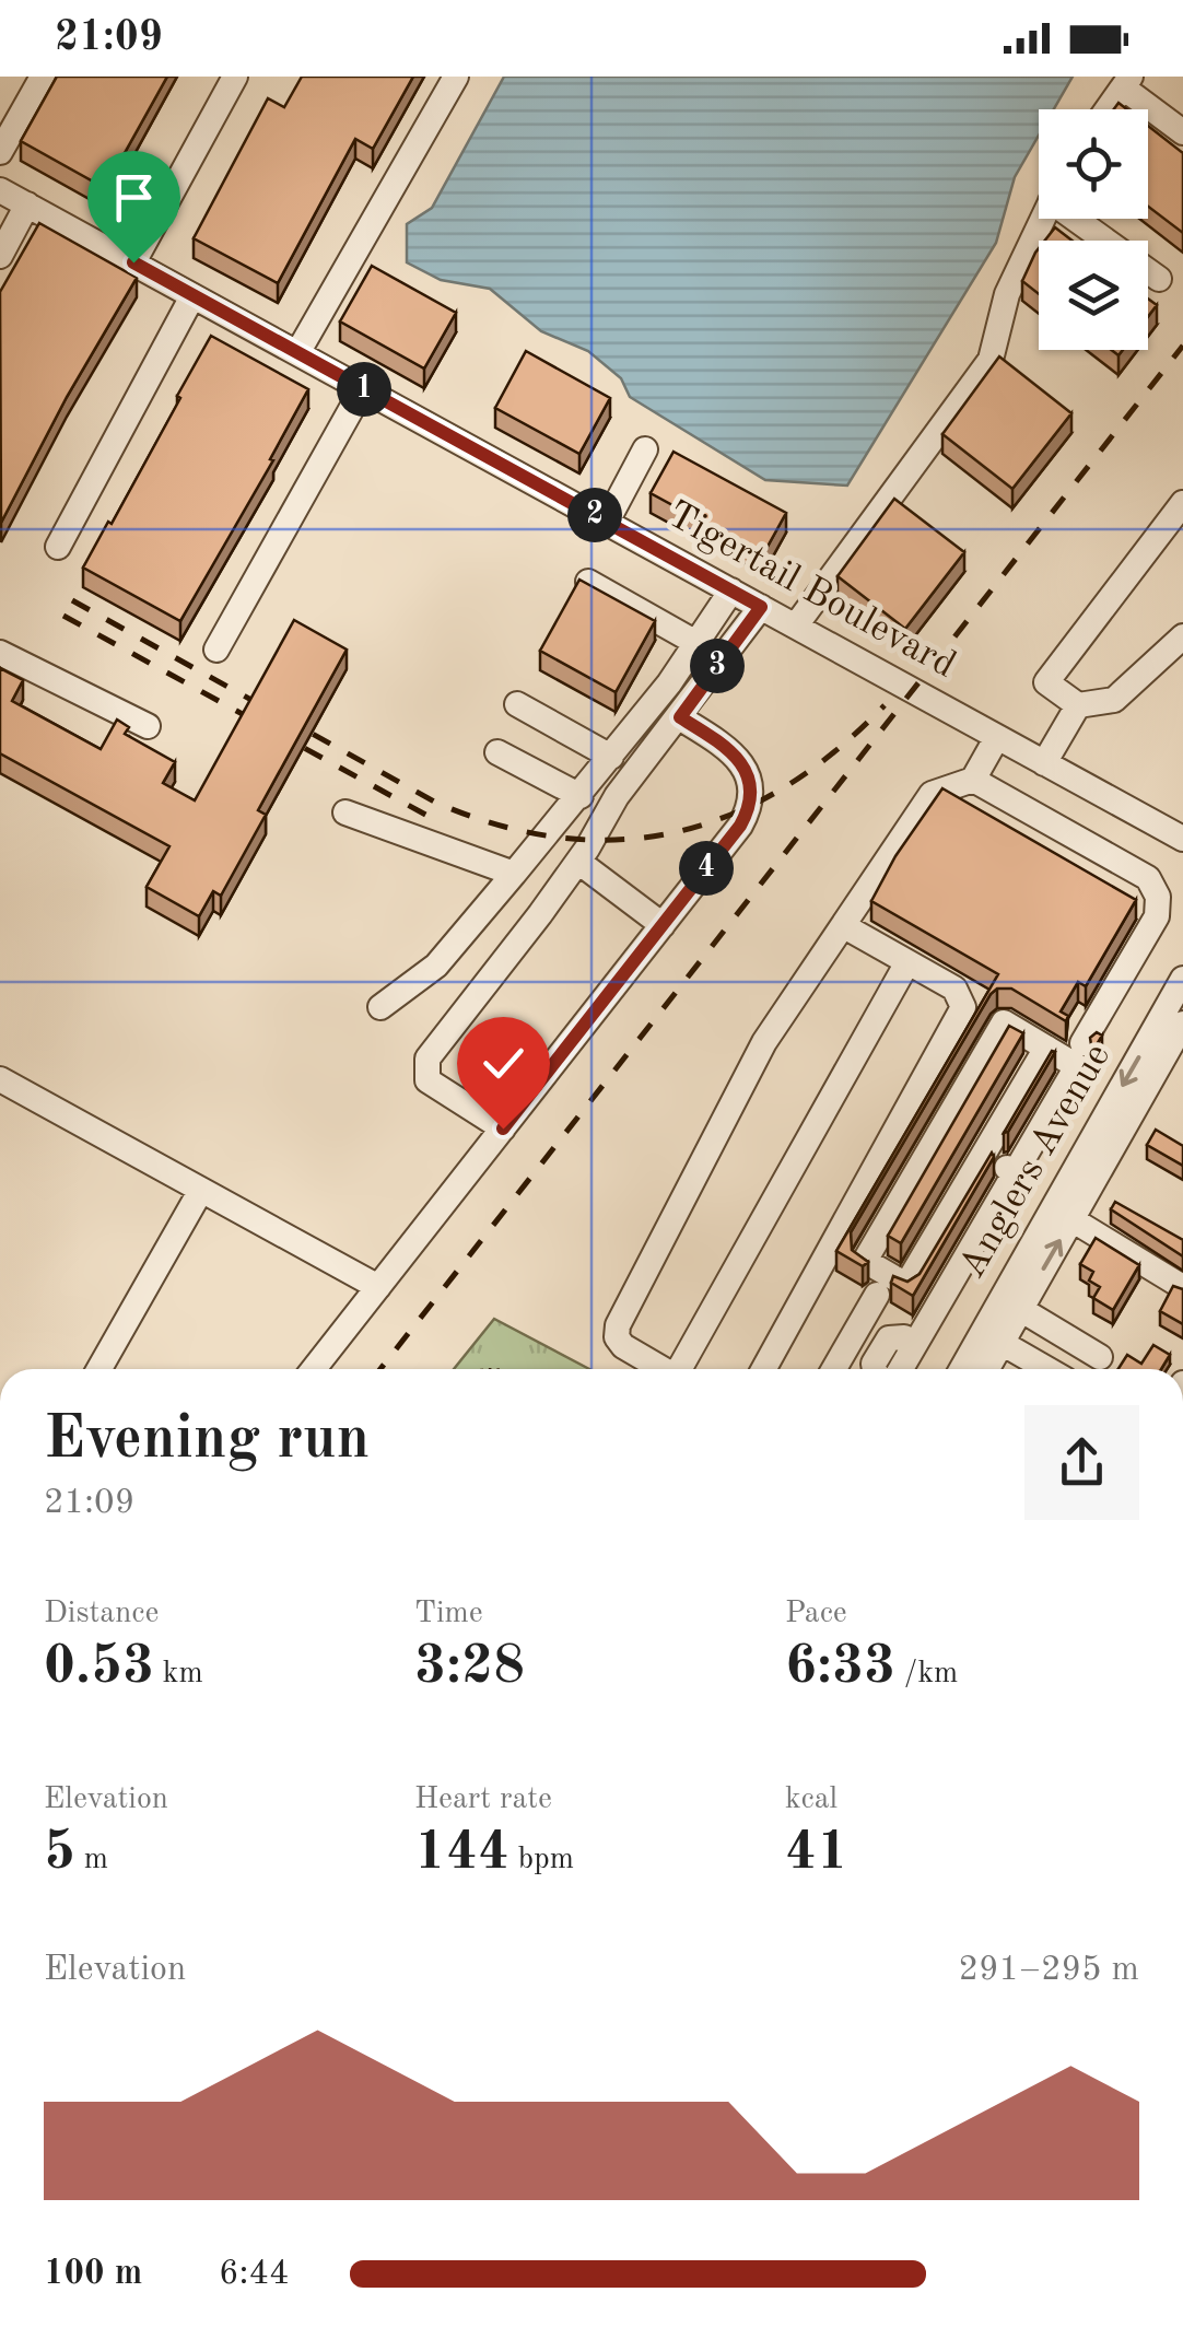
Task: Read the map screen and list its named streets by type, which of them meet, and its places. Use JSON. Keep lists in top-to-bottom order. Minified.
{"streets":{"street":["Tigertail Boulevard","Anglers Avenue"]},"page":{"status":"21:09","pins":["1","2","3","4"],"heading":["Evening run","21:09"],"stats":[["Distance","0.53 km"],["Time","3:28"],["Pace","6:33 /km"],["Elevation","5 m"],["Heart rate","144 bpm"],["kcal","41"]],"chart":["Elevation","291–295 m"],"list":[{"name":"100 m","note":"6:44"}]}}
